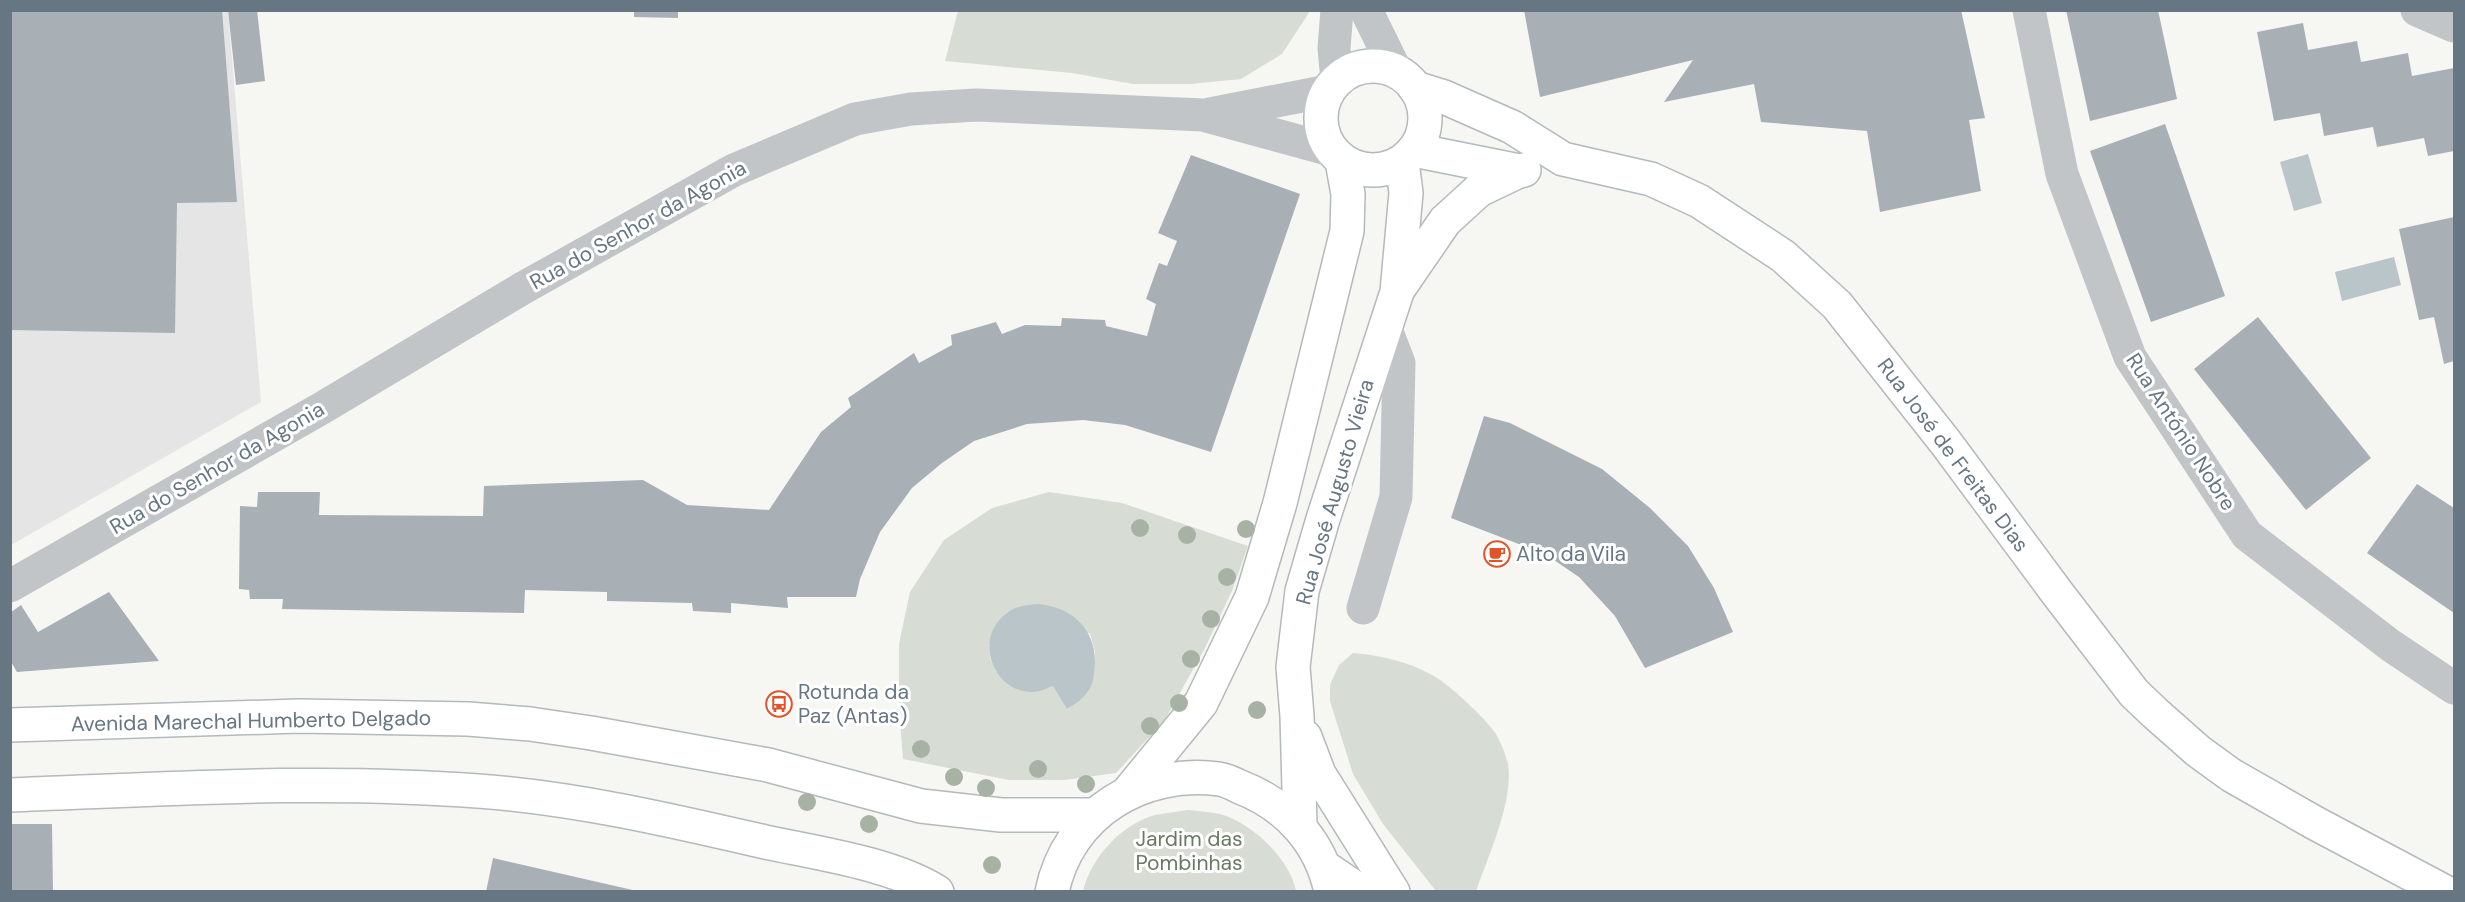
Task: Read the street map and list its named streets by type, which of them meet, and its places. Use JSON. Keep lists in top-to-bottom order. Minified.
{"streets":{"main road":["Rua José de Freitas Dias","Rua José Augusto Vieira","Avenida Marechal Humberto Delgado"],"street":["Rua do Senhor da Agonia","Rua António Nobre"]},"crossings":[["Rua do Senhor da Agonia","Rua José de Freitas Dias"],["Rua do Senhor da Agonia","Rua José Augusto Vieira"],["Rua José de Freitas Dias","Rua José Augusto Vieira"]],"parks":["Jardim das Pombinhas"],"places":{"cafe":["Alto da Vila"],"bus stop":["Rotunda da Paz (Antas)"]}}
